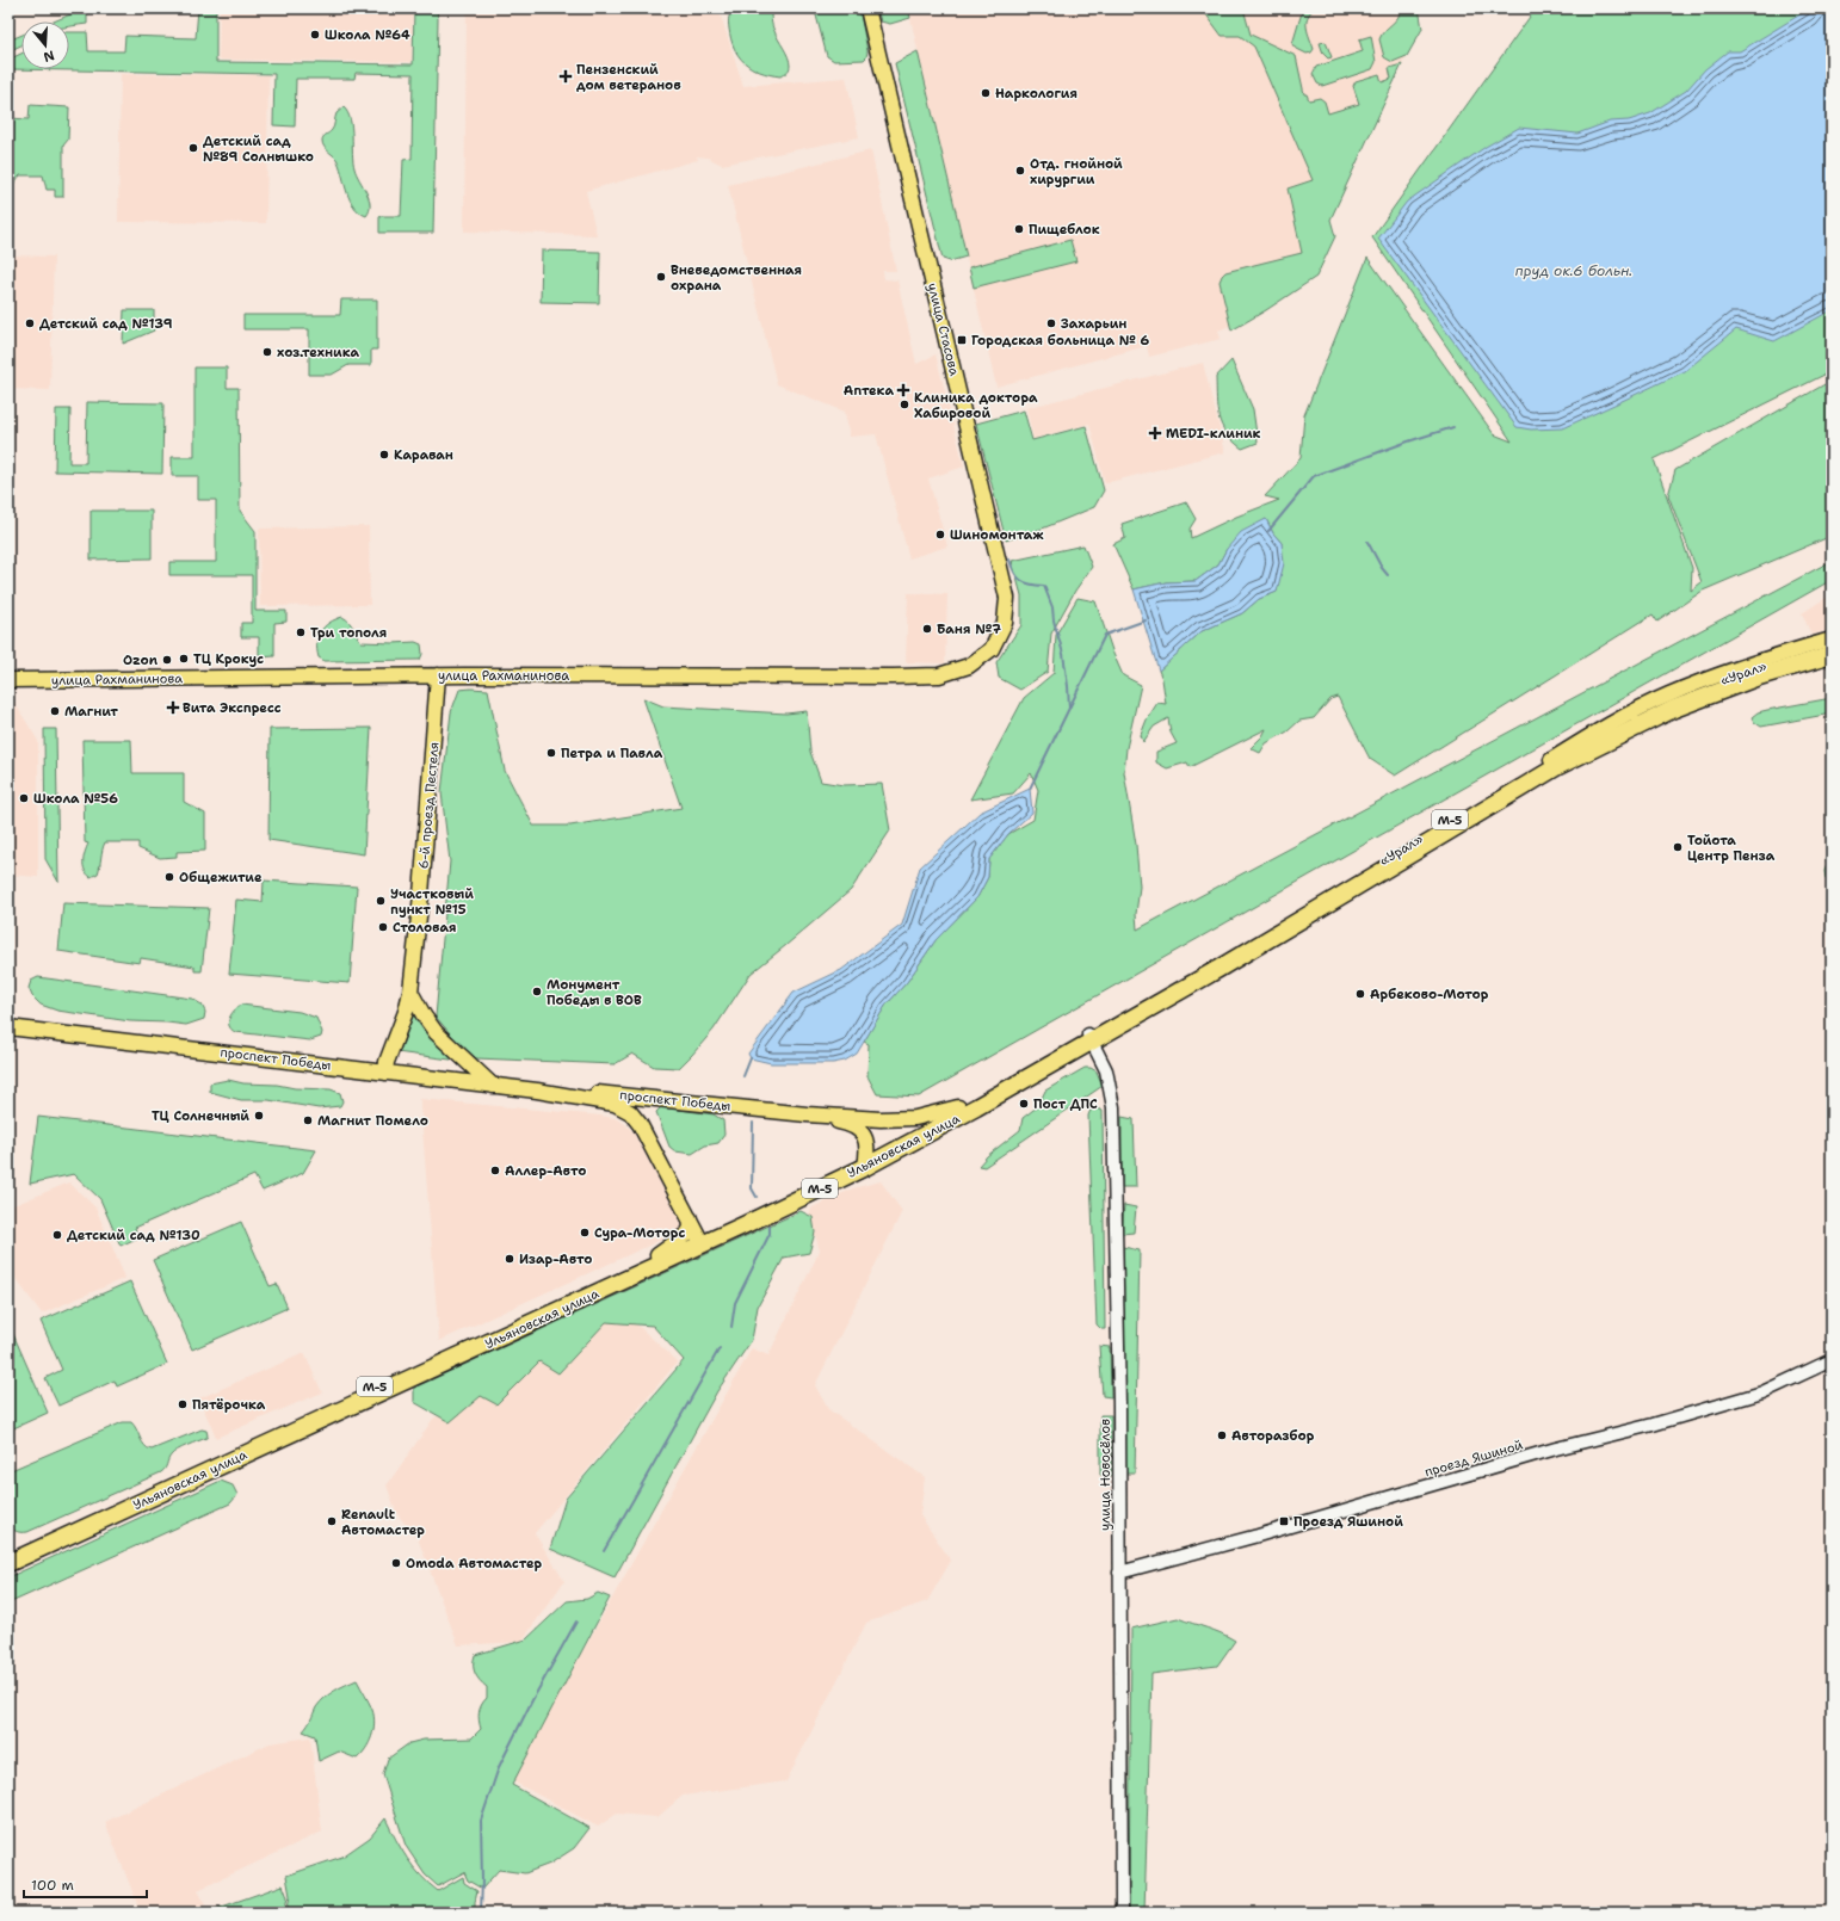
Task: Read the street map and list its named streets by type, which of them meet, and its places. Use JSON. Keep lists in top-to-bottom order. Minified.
{"streets":{"highway":["«Урал»","М-5","Ульяновская улица"],"main road":["улица Стасова","улица Рахманинова","6-й проезд Пестеля","проспект Победы"],"street":["проезд Яшиной","улица Новосёлов"]},"crossings":[["улица Стасова","улица Рахманинова"],["«Урал»","Ульяновская улица"],["«Урал»","улица Новосёлов"],["улица Рахманинова","6-й проезд Пестеля"],["6-й проезд Пестеля","проспект Победы"],["проспект Победы","Ульяновская улица"],["проезд Яшиной","улица Новосёлов"]],"water":["пруд ок.6 больн."],"places":{"other":["Школа №64","Наркология","Детский сад №89 Солнышко","Отд. гнойной хирургии","Пищеблок","Вневедомственная охрана","Детский сад №139","Захарьин","хоз.техника","Клиника доктора Хабировой","Караван","Шиномонтаж","Баня №7","Три тополя","ТЦ Крокус","Ozon","Магнит","Петра и Павла","Школа №56","Тойота Центр Пенза","Общежитие","Участковый пункт №15","Столовая","Монумент Победы в ВОВ","Арбеково-Мотор","Пост ДПС","ТЦ Солнечный","Магнит Помело","Аллер-Авто","Сура-Моторс","Детский сад №130","Изар-Авто","Пятёрочка","Авторазбор","Renault Автомастер","Omoda Автомастер"],"health":["Пензенский дом ветеранов","Аптека","MEDI-клиник","Вита Экспресс"],"transit":["Городская больница № 6","Проезд Яшиной"]},"scale_bar":"100 m","north":"bottom"}
